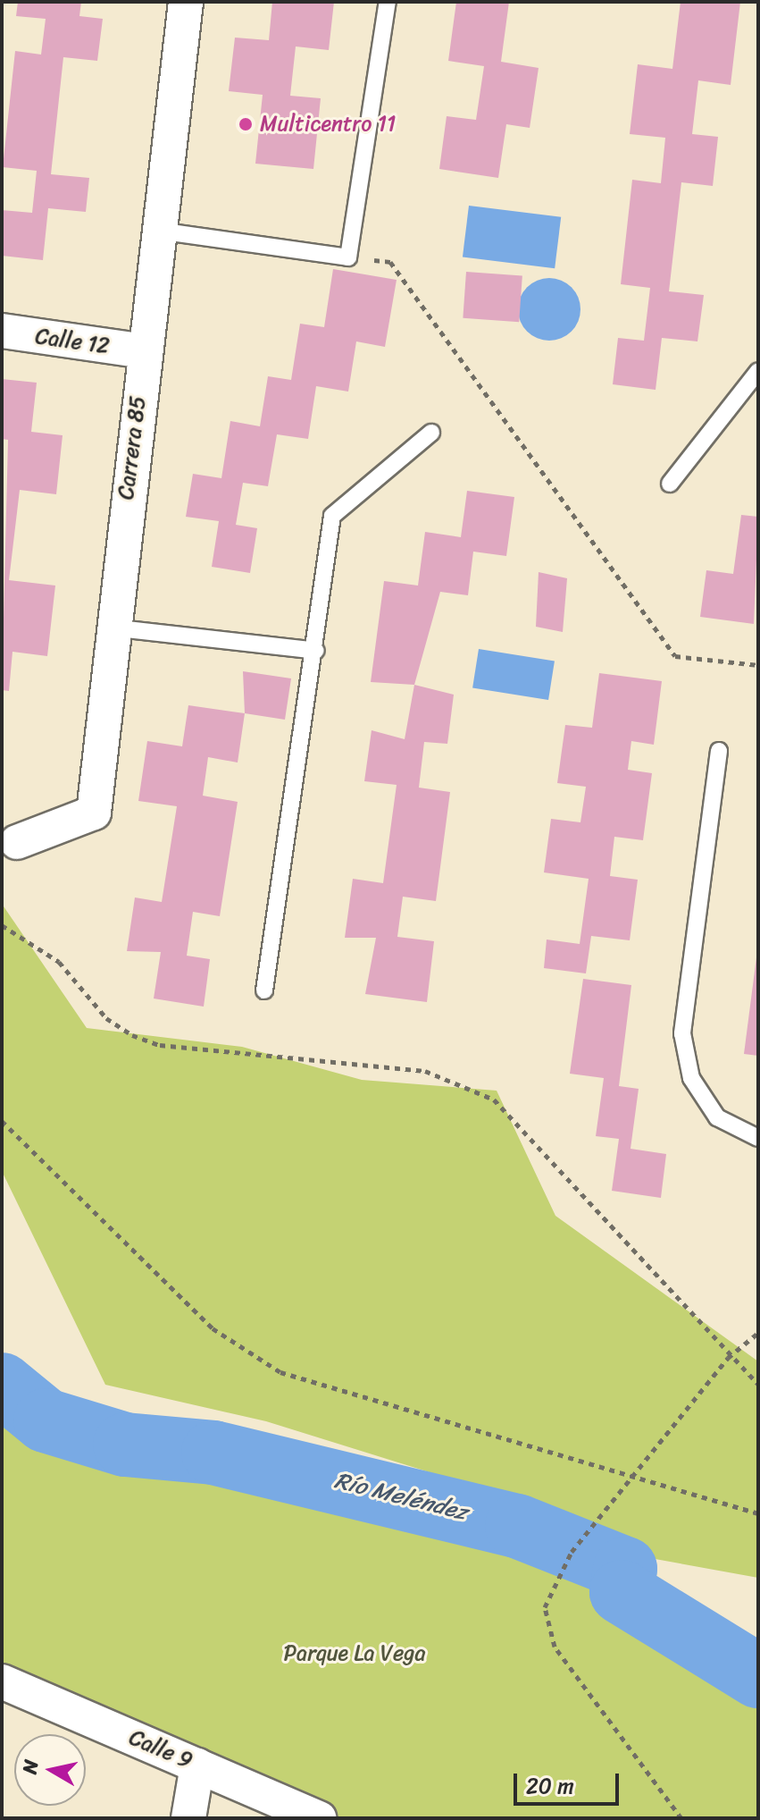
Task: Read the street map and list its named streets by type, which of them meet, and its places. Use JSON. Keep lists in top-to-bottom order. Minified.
{"streets":{"street":["Calle 12","Carrera 85","Calle 9"]},"crossings":[["Calle 12","Carrera 85"]],"water":["Río Meléndez"],"parks":["Parque La Vega"],"places":["Multicentro 11"],"scale_bar":"20 m","north":"left"}
